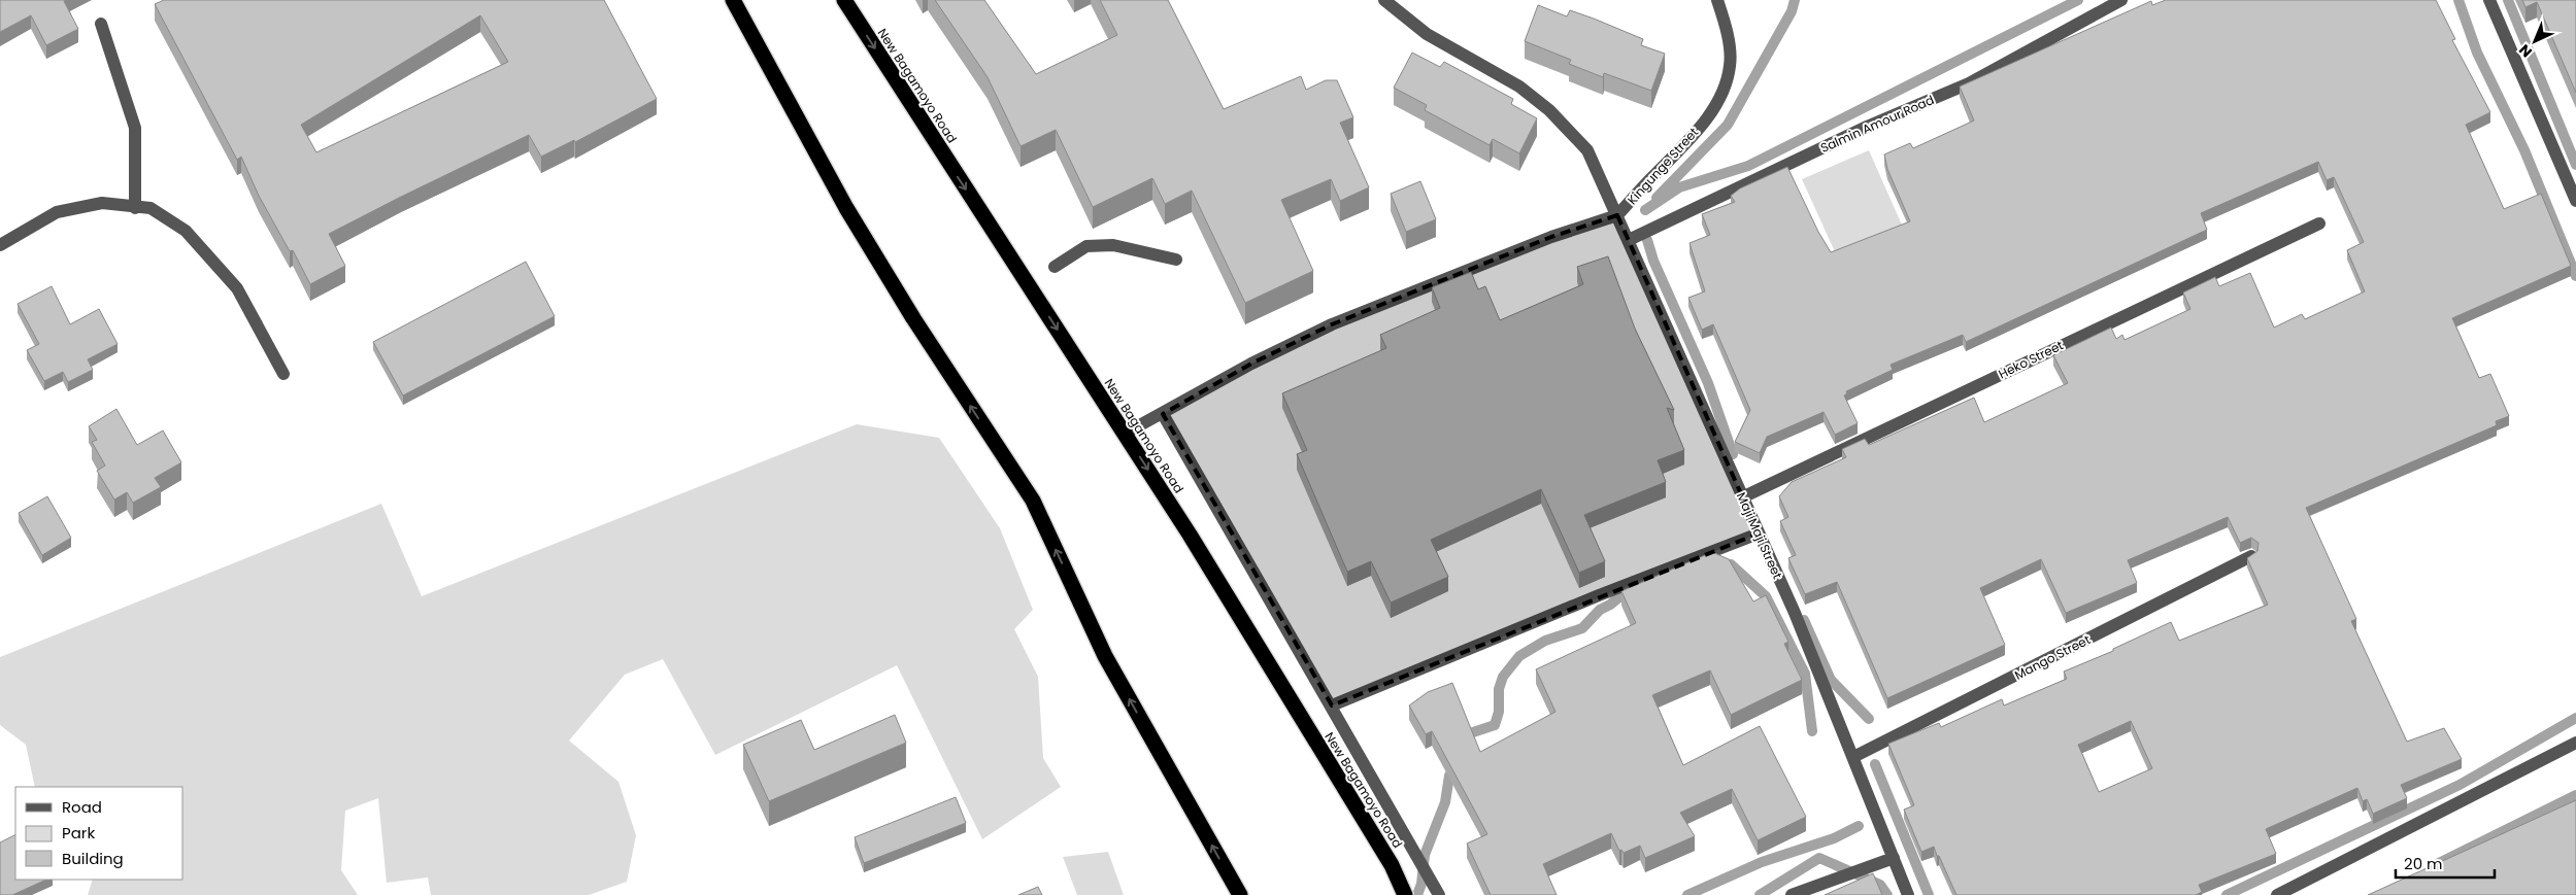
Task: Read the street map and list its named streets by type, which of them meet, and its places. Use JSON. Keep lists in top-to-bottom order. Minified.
{"streets":{"highway":["New Bagamoyo Road"],"street":["Salmin Amour Road","Kingunge Street","Heko Street","Maji Maji Street","Mango Street"]},"crossings":[["Salmin Amour Road","Maji Maji Street"],["Kingunge Street","Maji Maji Street"],["Heko Street","Maji Maji Street"],["Maji Maji Street","Mango Street"]],"legend":["Road","Park","Building"],"scale_bar":"20 m","north":"bottom left"}
